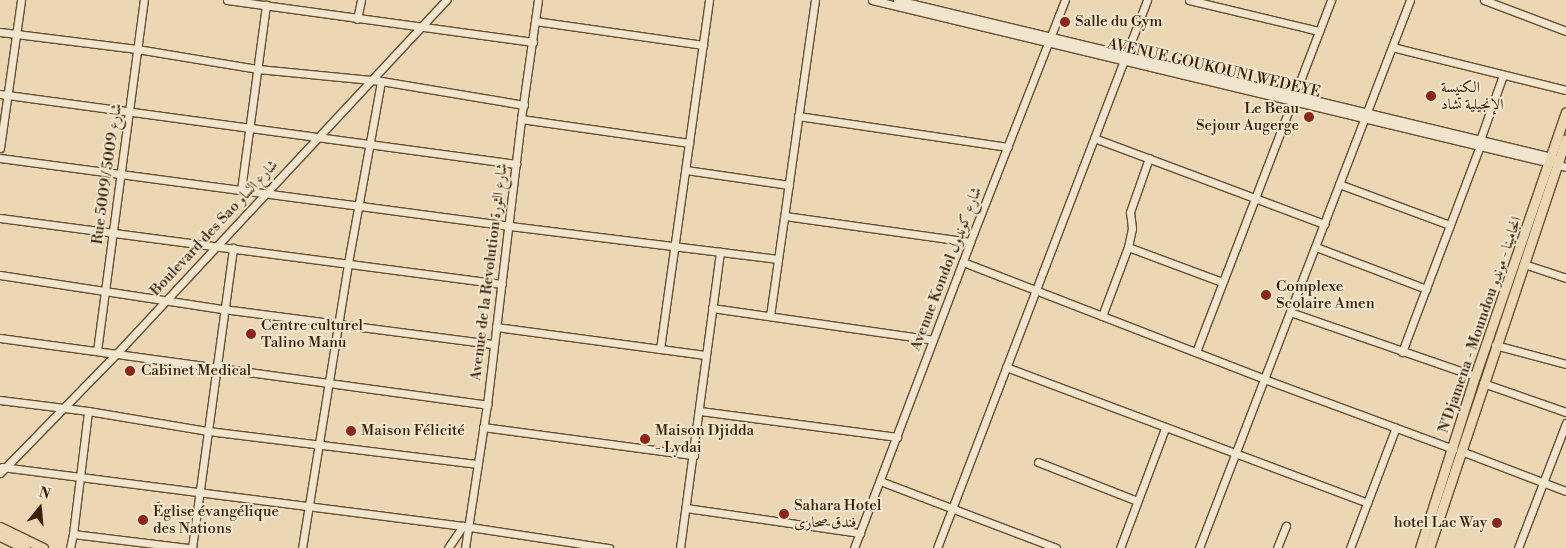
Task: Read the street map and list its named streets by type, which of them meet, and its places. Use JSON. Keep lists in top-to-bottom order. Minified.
{"streets":{"main road":["N'Djamena - Moundou انجامينا - موندو"],"street":["AVENUE GOUKOUNI WEDEYE","Rue 5009 / شارع 5009","Boulevard des Sao شارع الساو","Avenue Kondol شارع كوندول","Avenue de la Revolution شارع الثورة"]},"crossings":[["AVENUE GOUKOUNI WEDEYE","Avenue Kondol شارع كوندول"],["AVENUE GOUKOUNI WEDEYE","N'Djamena - Moundou انجامينا - موندو"]],"places":["Salle du Gym","الكنيسة الإنجيلية تشاد","Le Beau Sejour Augerge","Complexe Scolaire Amen","Centre culturel Talino Manu","Cabinet Medical","Maison Félicité","Maison Djidda - Lydai","Sahara Hotel فندق صحارى","Église évangélique des Nations","hotel Lac Way"],"north":"top"}
